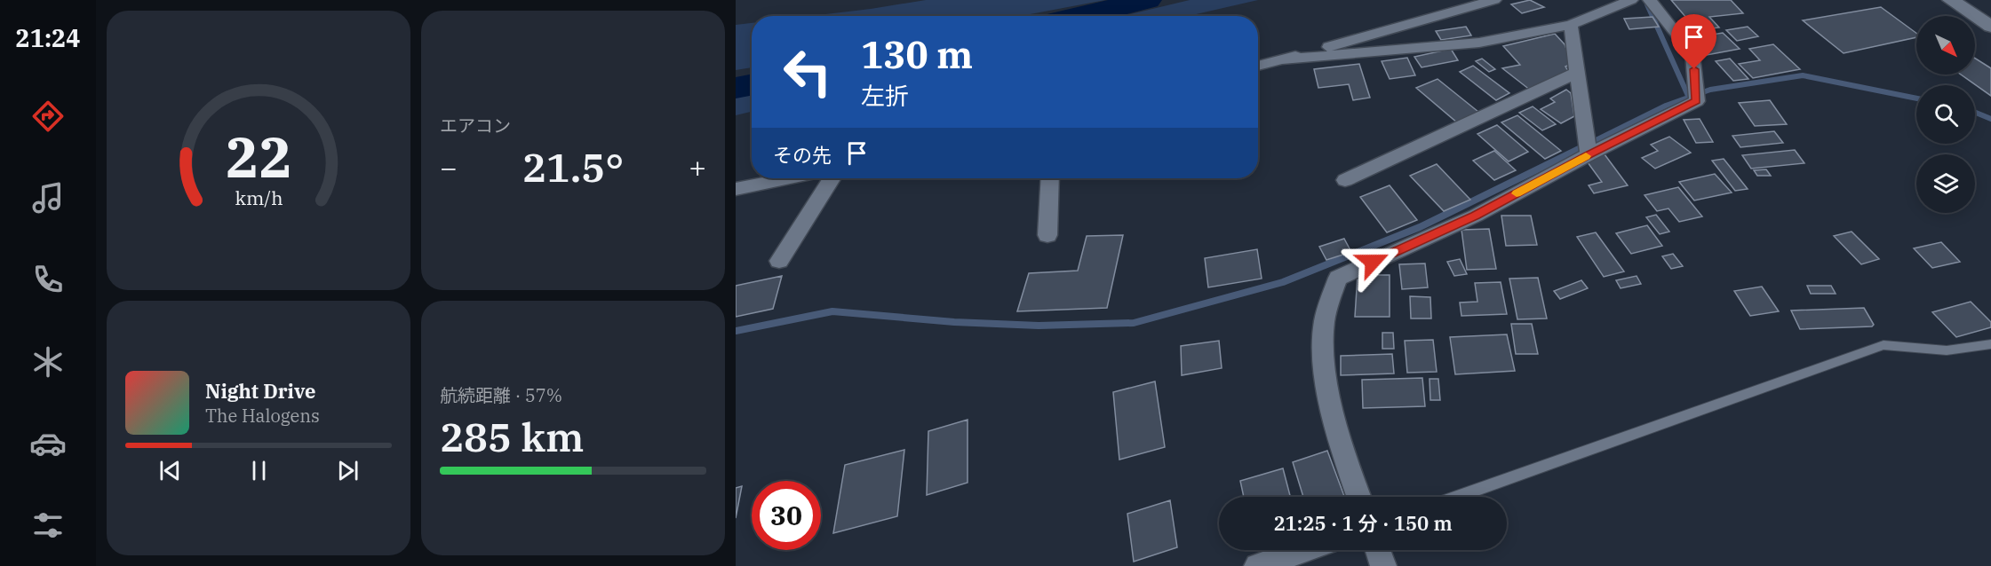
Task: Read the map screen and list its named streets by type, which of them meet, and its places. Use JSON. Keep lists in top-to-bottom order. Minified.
{"north":"bottom right","page":{"tabs":"21:24","tile":["エアコン",["航続距離 · 57%","285 km"]],"turn":["130 m","左折"],"then":"その先","heat":["−","21.5°","+"],"song":["Night Drive","The Halogens"],"limit":"30","trip":"21:25 · 1 分 · 150 m","gauge":["22","km/h"]}}
